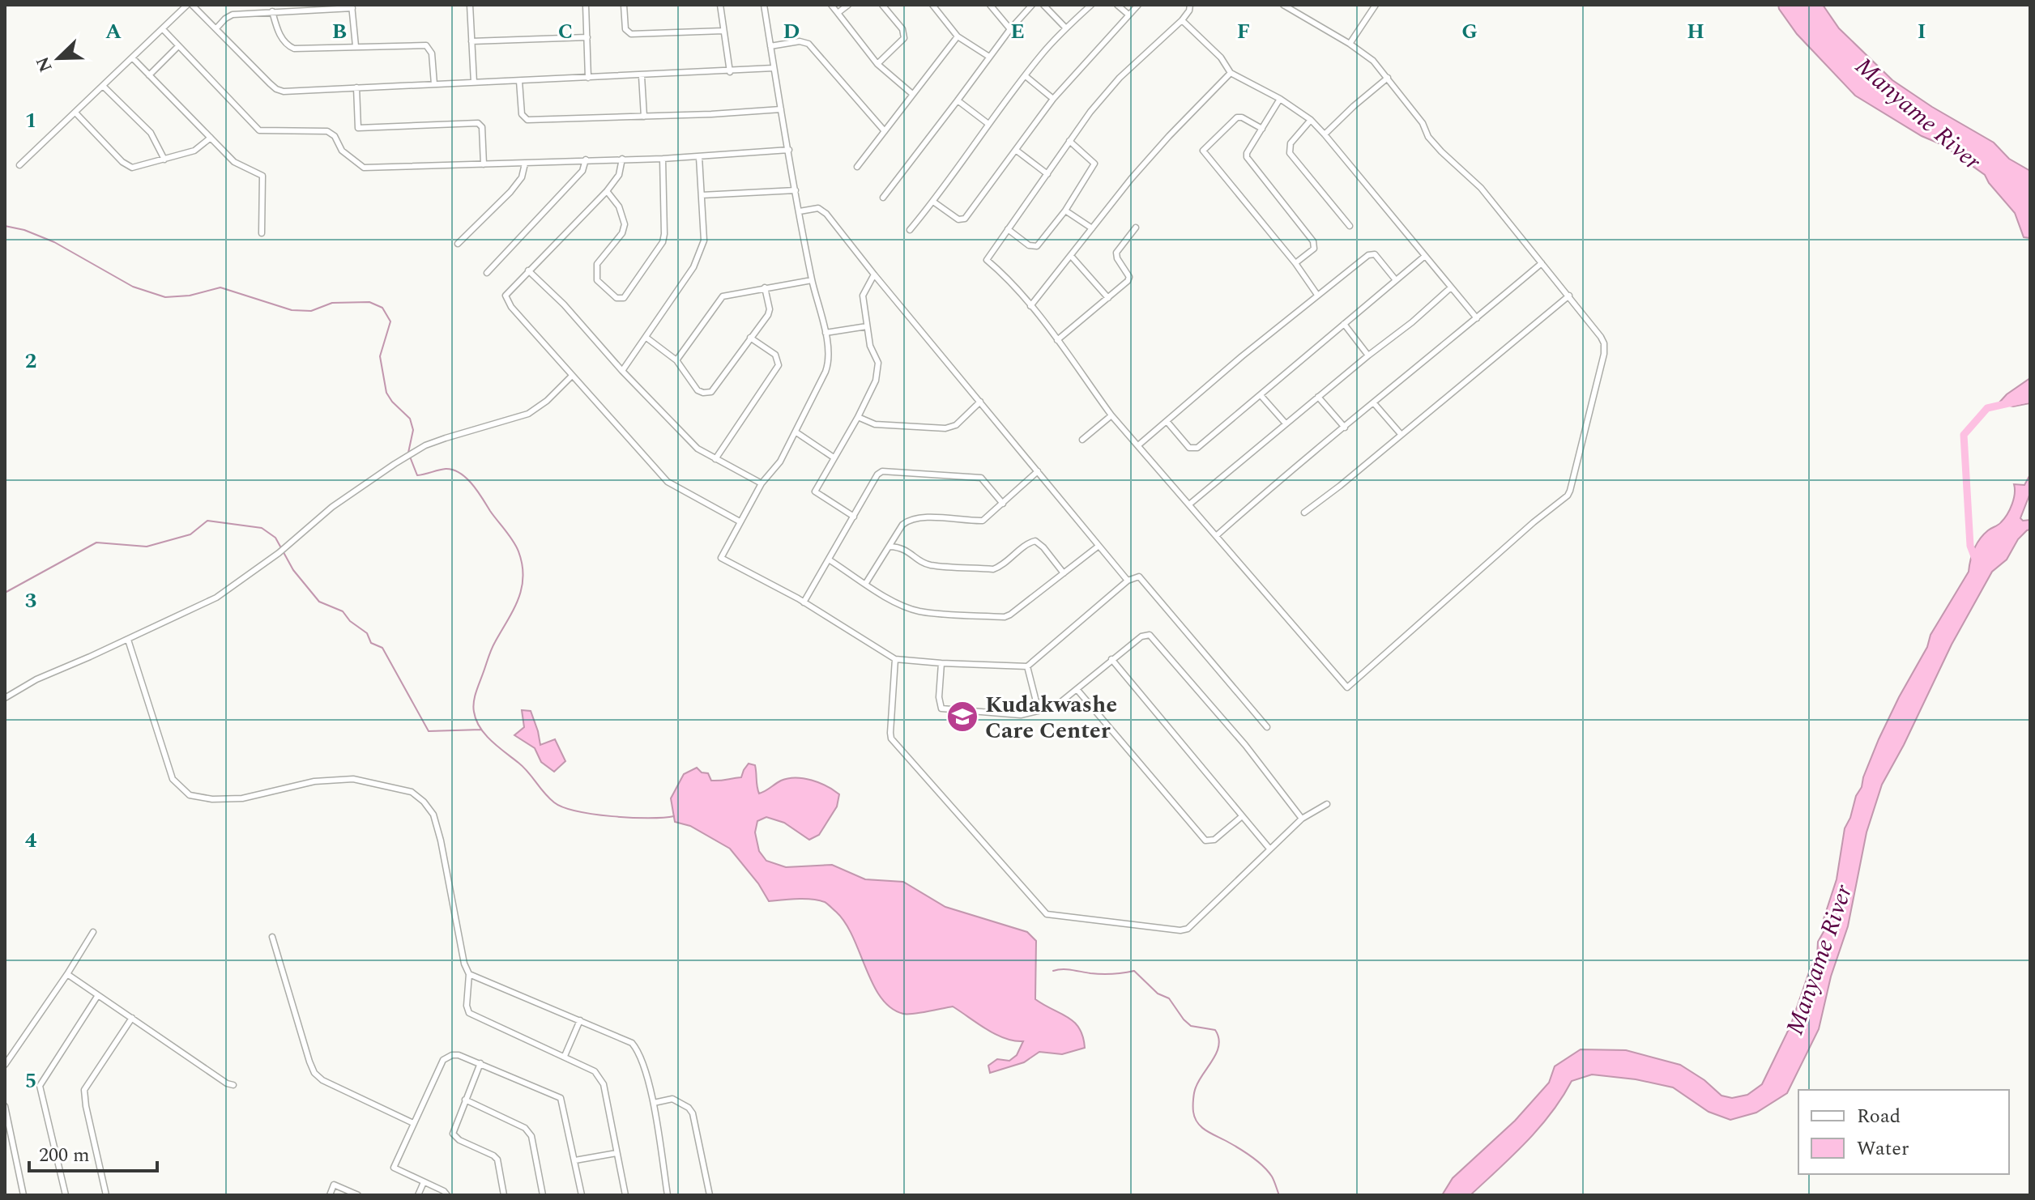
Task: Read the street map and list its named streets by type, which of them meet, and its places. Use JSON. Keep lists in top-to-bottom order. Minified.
{"water":["Manyame River"],"places":{"school or university":["Kudakwashe Care Center"]},"legend":["Road","Water"],"scale_bar":"200 m","north":"bottom left","grid":{"columns":["A","B","C","D","E","F","G","H","I"],"rows":["1","2","3","4","5"]}}
